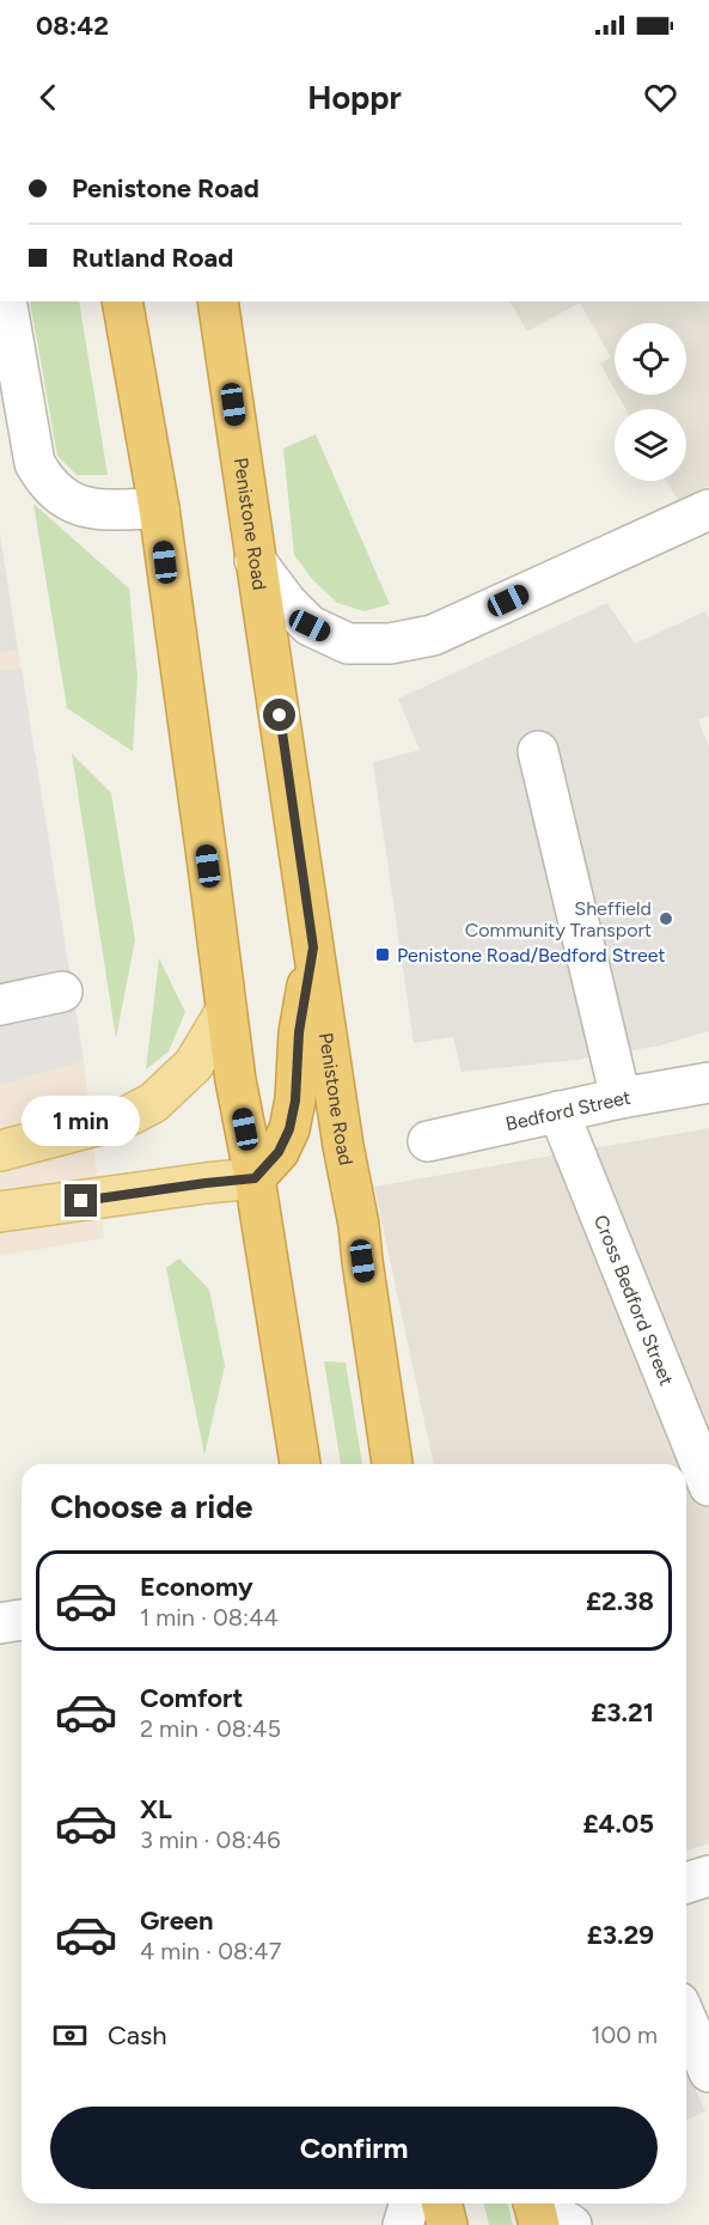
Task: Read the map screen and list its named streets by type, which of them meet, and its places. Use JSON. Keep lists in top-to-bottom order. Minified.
{"streets":{"highway":["Penistone Road"],"street":["Bedford Street","Cross Bedford Street"]},"crossings":[["Bedford Street","Cross Bedford Street"]],"places":{"other":["Sheffield Community Transport"],"transit":["Penistone Road/Bedford Street"]},"page":{"status":"08:42","header":"Hoppr","banner":["Penistone Road","Rutland Road"],"bubble":"1 min","heading":"Choose a ride","list":[{"name":"Economy","note":"1 min · 08:44","value":"£2.38"},{"name":"Comfort","note":"2 min · 08:45","value":"£3.21"},{"name":"XL","note":"3 min · 08:46","value":"£4.05"},{"name":"Green","note":"4 min · 08:47","value":"£3.29"}],"pay":["Cash","100 m"],"buttons":"Confirm"}}
